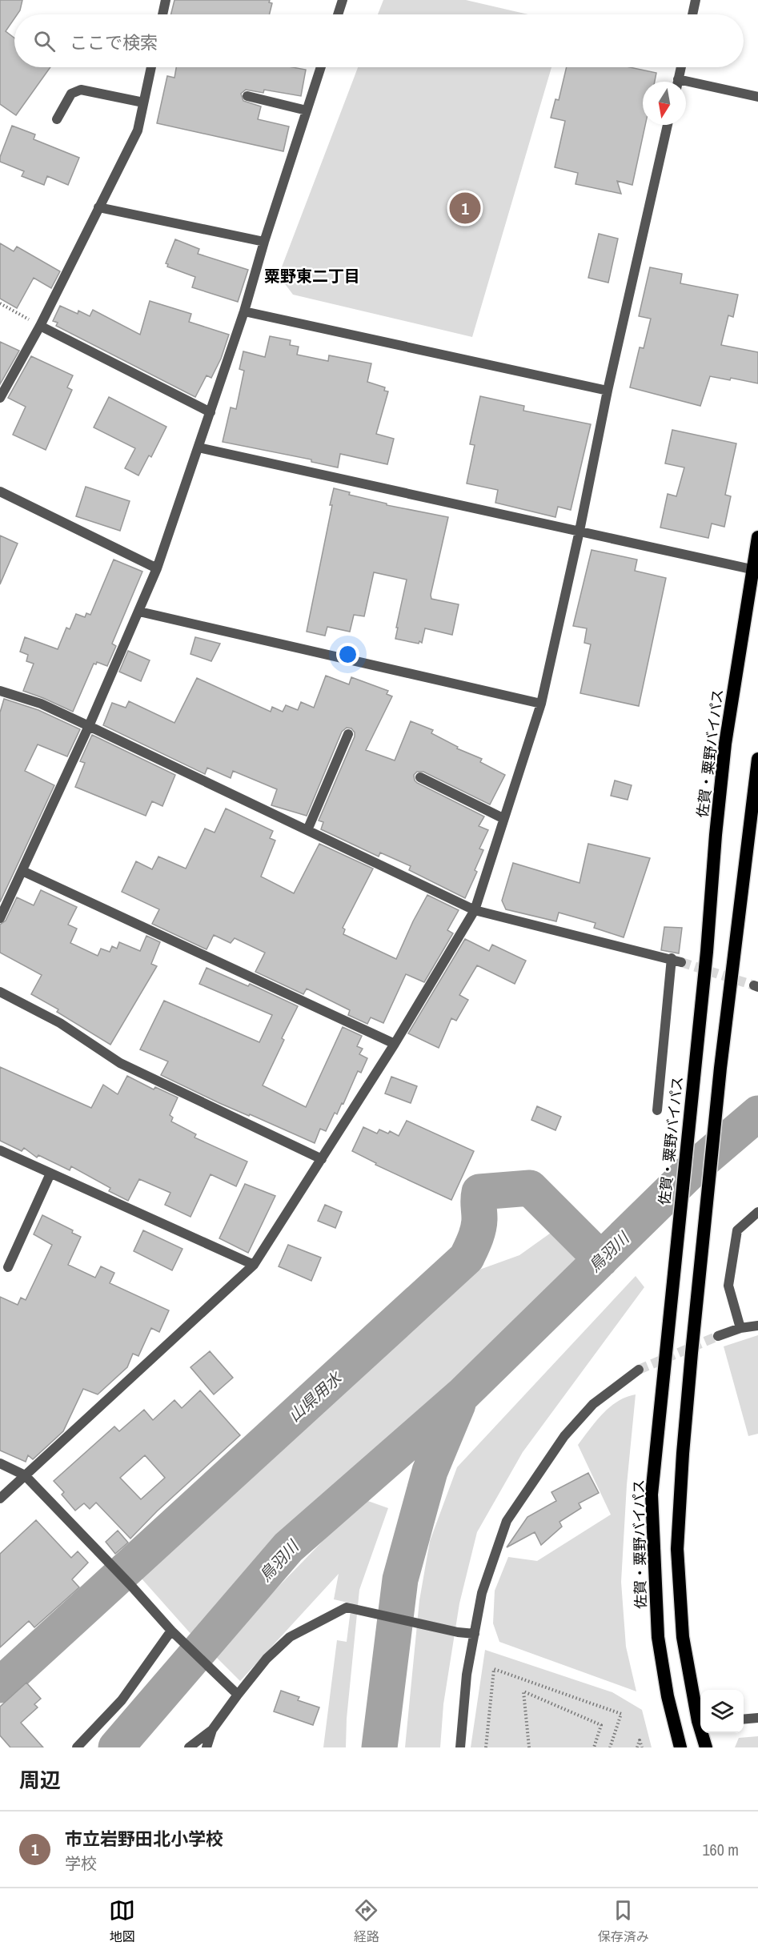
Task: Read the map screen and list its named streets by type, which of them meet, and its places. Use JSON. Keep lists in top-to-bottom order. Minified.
{"streets":{"highway":["佐賀・粟野バイパス"]},"districts":["粟野東二丁目"],"water":["鳥羽川","山県用水"],"north":"bottom","page":{"search":"ここで検索","pins":"1","heading":"周辺","list":[{"mark":"1","name":"市立岩野田北小学校","note":"学校","value":"160 m"}],"nav":["地図","経路","保存済み"]}}
